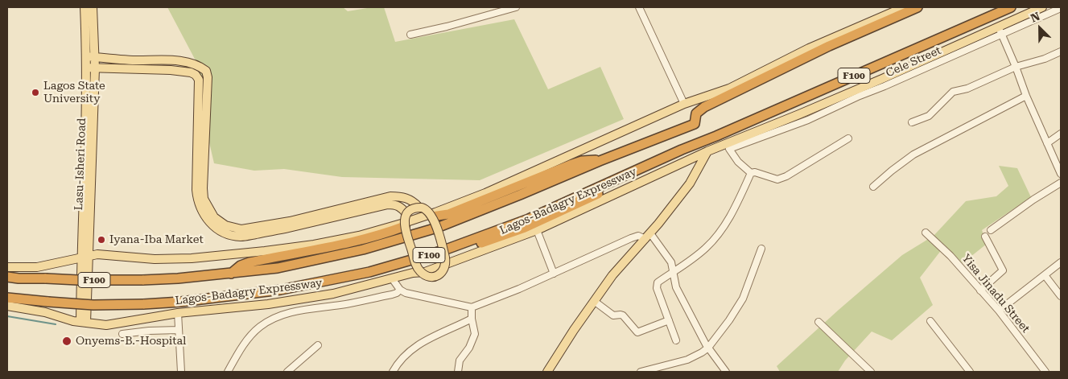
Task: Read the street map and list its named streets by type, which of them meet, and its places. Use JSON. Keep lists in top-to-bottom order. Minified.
{"streets":{"highway":["F100","Lagos-Badagry Expressway"],"main road":["Lasu-Isheri Road"],"street":["Cele Street","Yisa Jinadu Street"]},"crossings":[["Cele Street","Lagos-Badagry Expressway"],["Lasu-Isheri Road","Lagos-Badagry Expressway"]],"places":["Lagos State University","Iyana-Iba Market","Onyems-B.-Hospital"],"north":"top left"}
